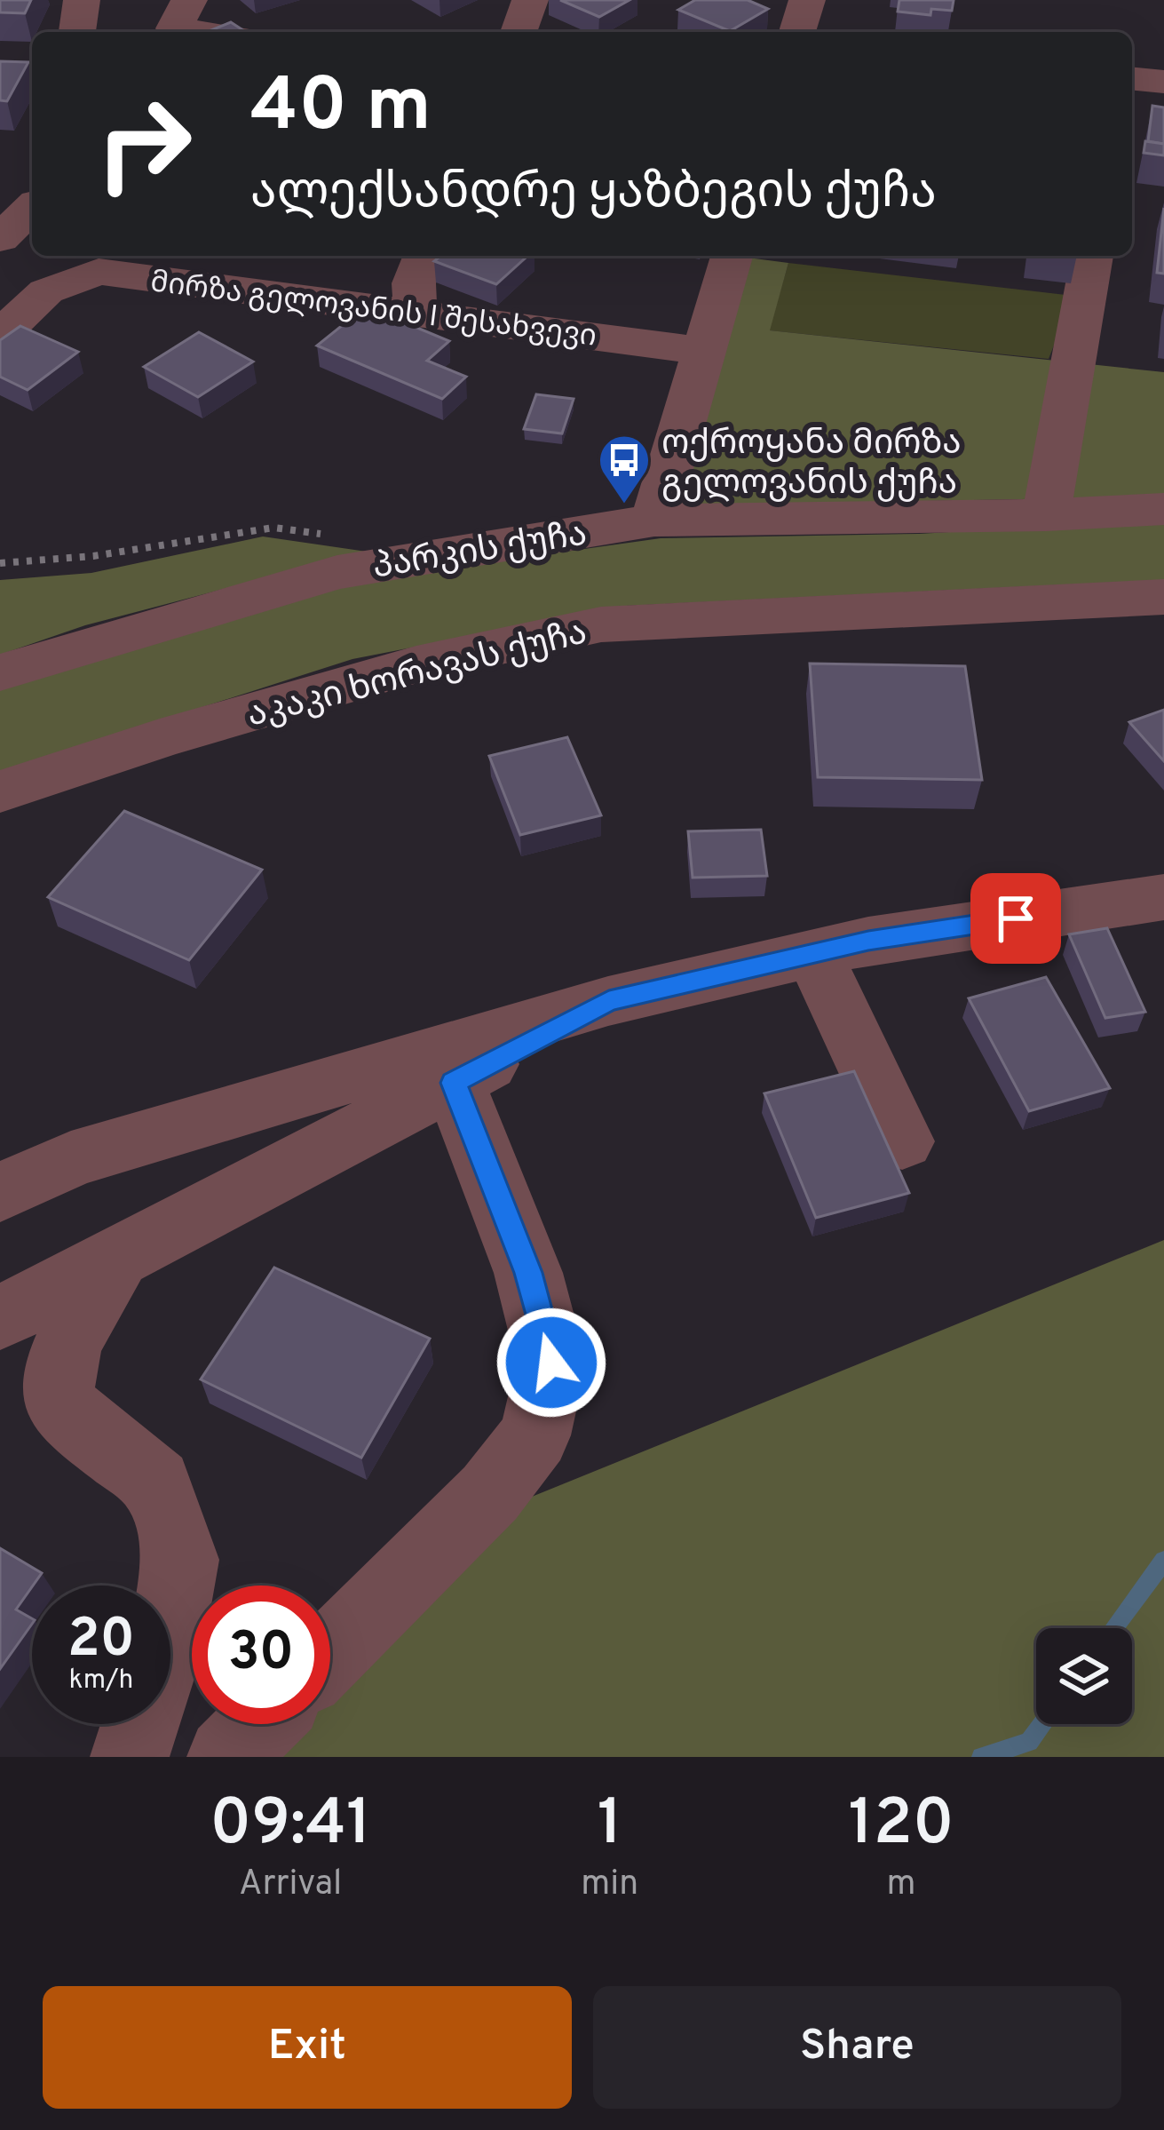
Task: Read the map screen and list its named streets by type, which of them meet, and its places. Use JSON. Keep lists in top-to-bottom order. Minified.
{"streets":{"street":["მირზა გელოვანის I შესახვევი","პარკის ქუჩა","აკაკი ხორავას ქუჩა"]},"places":{"bus stop":["ოქროყანა მირზა გელოვანის ქუჩა"]},"page":{"turn":["40 m","ალექსანდრე ყაზბეგის ქუჩა"],"speed":"20 km/h","limit":"30","eta":["09:41","Arrival","1","min","120","m"],"buttons":["Exit","Share"]}}
